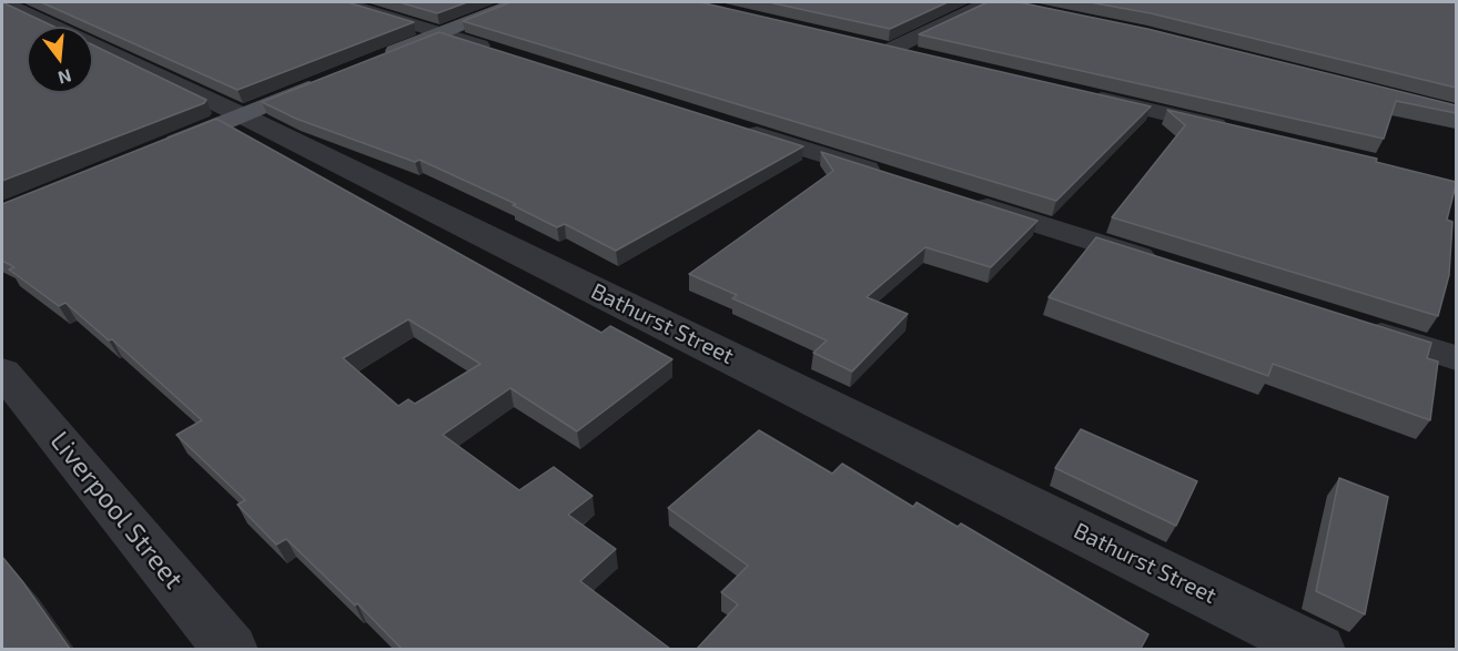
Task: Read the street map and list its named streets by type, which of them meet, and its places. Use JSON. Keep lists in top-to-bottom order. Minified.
{"streets":{"street":["Bathurst Street","Liverpool Street"]},"north":"bottom"}
